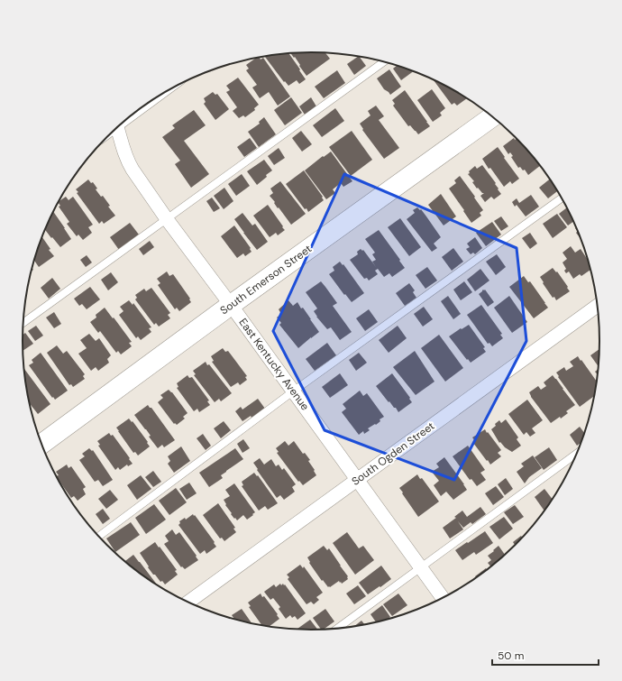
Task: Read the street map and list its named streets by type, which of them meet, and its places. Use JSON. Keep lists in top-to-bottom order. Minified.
{"streets":{"street":["South Emerson Street","East Kentucky Avenue","South Ogden Street"]},"crossings":[["South Emerson Street","East Kentucky Avenue"],["East Kentucky Avenue","South Ogden Street"]],"scale_bar":"50 m"}
